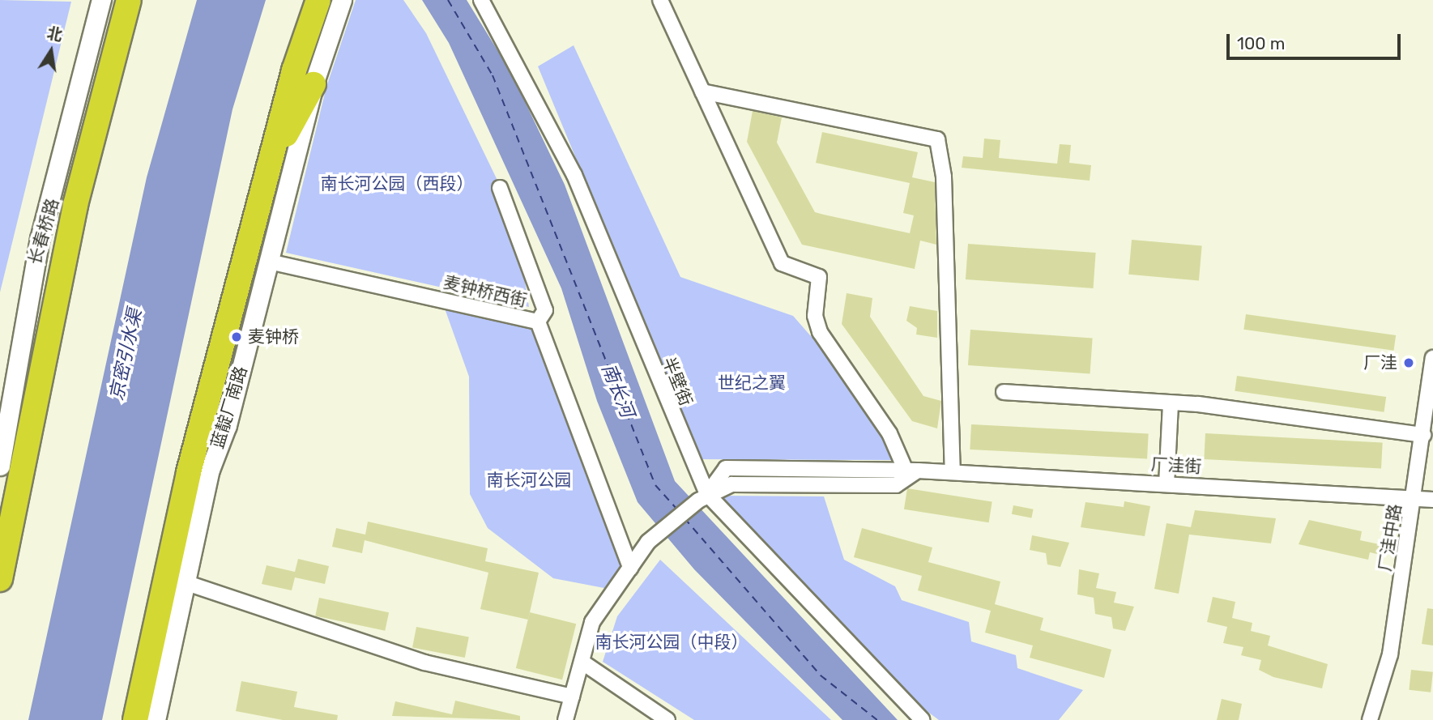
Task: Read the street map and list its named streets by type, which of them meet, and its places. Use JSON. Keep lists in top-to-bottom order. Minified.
{"streets":{"highway":["蓝靛厂南路"],"street":["长春桥路","麦钟桥西街","半壁街","厂洼街","厂洼中路"]},"crossings":[["麦钟桥西街","蓝靛厂南路"],["半壁街","厂洼街"],["厂洼街","厂洼中路"]],"water":["京密引水渠","南长河"],"parks":["南长河公园（西段）","世纪之翼","南长河公园","南长河公园（中段）"],"places":["麦钟桥","厂洼"],"scale_bar":"100 m","north":"top"}
